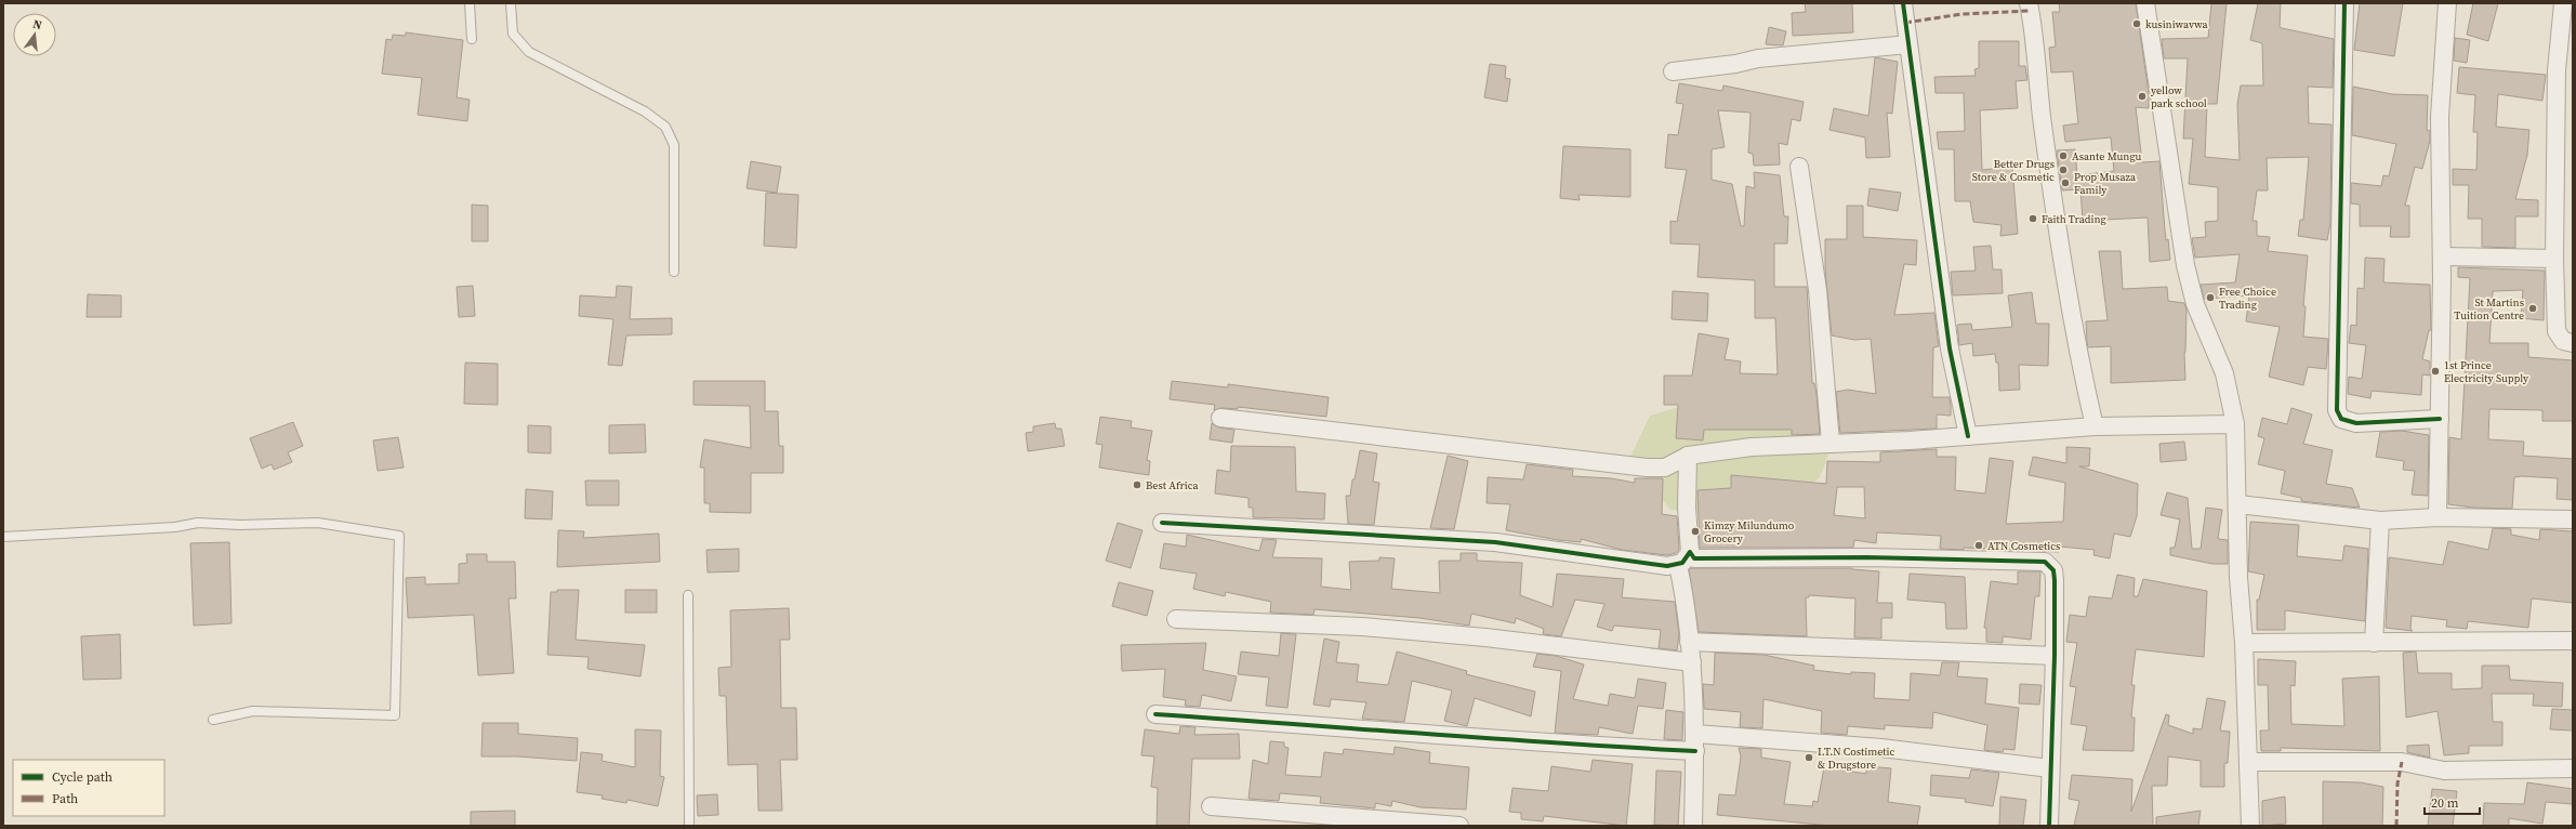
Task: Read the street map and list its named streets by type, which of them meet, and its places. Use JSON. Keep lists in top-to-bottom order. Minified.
{"places":["kusiniwavwa","yellow park school","Asante Mungu","Better Drugs Store & Cosmetic","Prop Musaza Family","Faith Trading","Free Choice Trading","St Martins Tuition Centre","1st Prince Electricity Supply","Best Africa","Kimzy Milundumo Grocery","ATN Cosmetics","I.T.N Costimetic & Drugstore"],"legend":["Cycle path","Path"],"scale_bar":"20 m","north":"top"}
